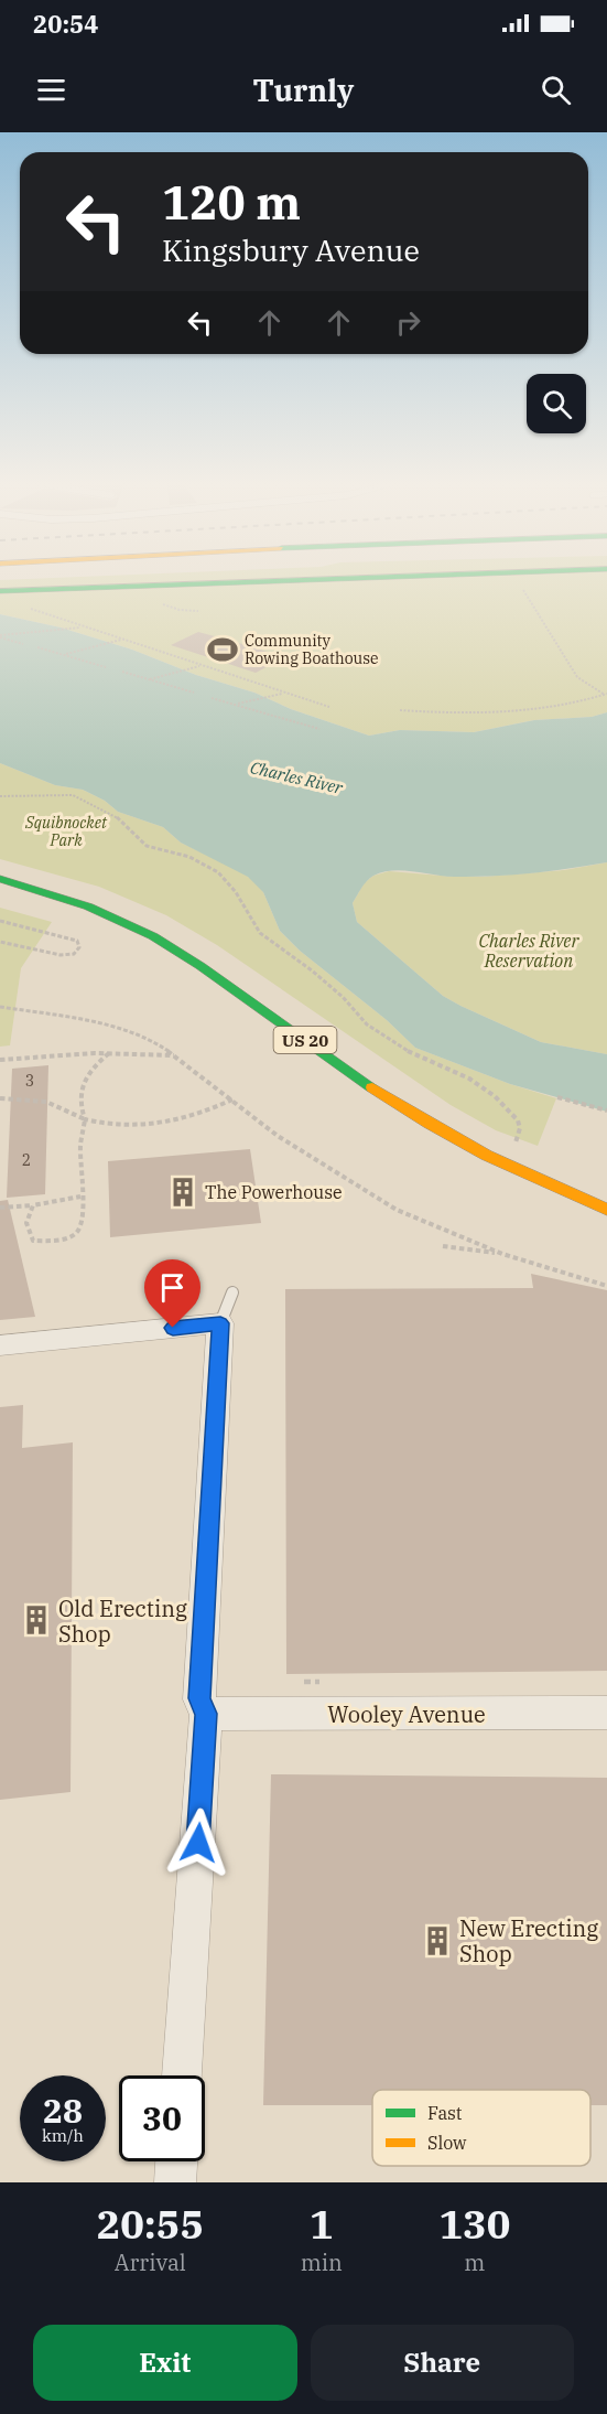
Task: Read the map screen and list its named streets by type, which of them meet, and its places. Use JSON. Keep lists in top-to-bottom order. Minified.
{"streets":{"main road":["US 20"],"street":["Wooley Avenue"]},"water":["Charles River"],"parks":["Squibnocket Park","Charles River Reservation"],"places":{"sports":["Community Rowing Boathouse"],"building":["The Powerhouse","Old Erecting Shop","New Erecting Shop"]},"house_numbers":["3","2"],"legend":["Fast","Slow"],"page":{"status":"20:54","header":"Turnly","turn":["120 m","Kingsbury Avenue"],"speed":"28 km/h","limit":"30","eta":["20:55","Arrival","1","min","130","m"],"buttons":["Exit","Share"]}}
